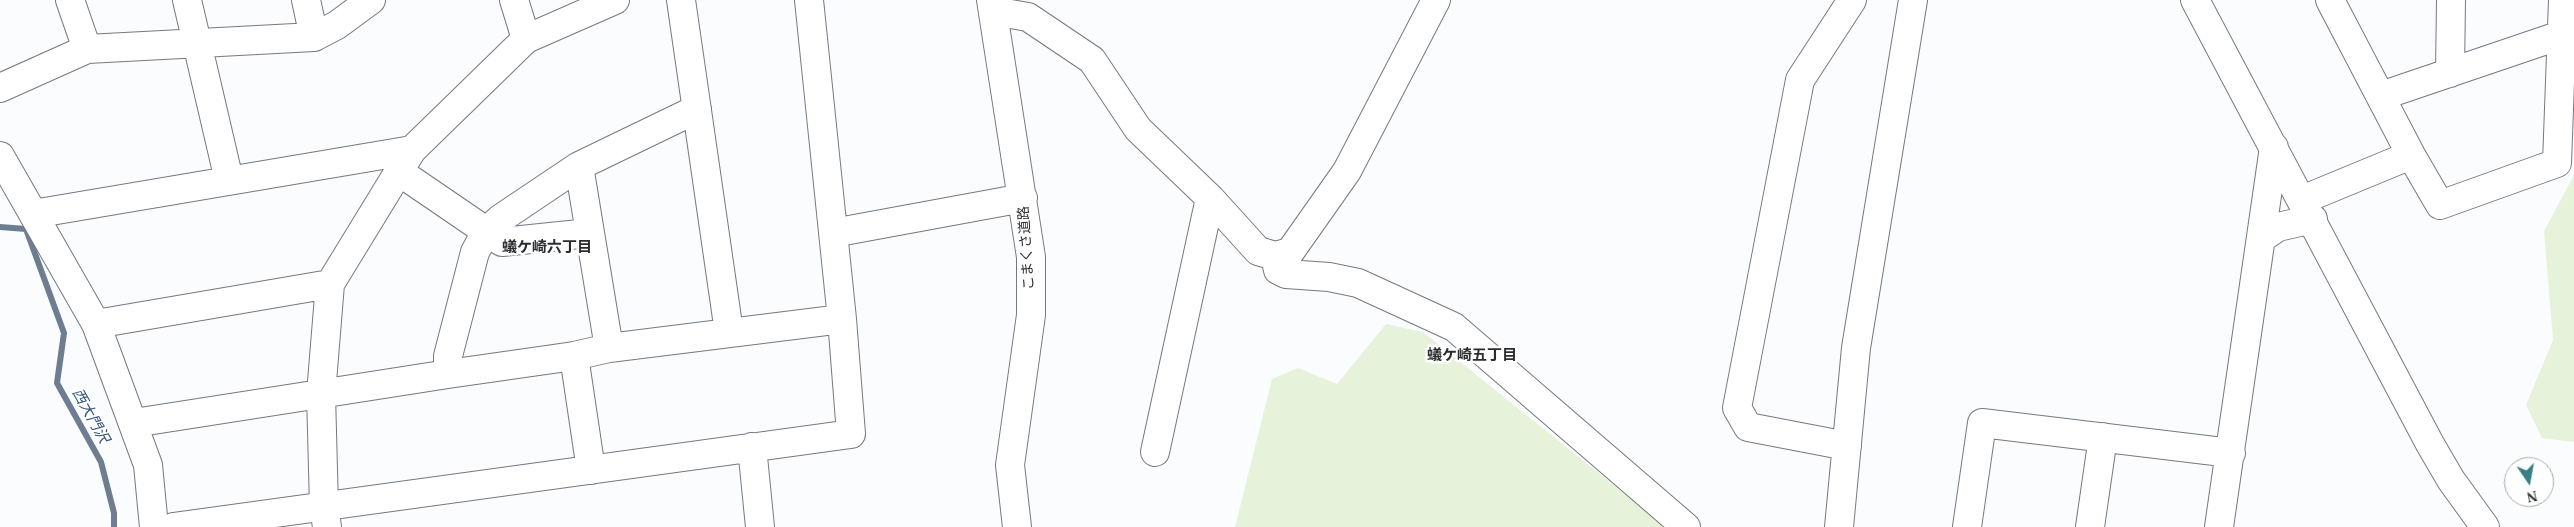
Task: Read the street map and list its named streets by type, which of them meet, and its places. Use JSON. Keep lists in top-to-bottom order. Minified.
{"streets":{"street":["こまくさ道路"]},"districts":["蟻ケ崎六丁目","蟻ケ崎五丁目"],"water":["西大門沢"],"north":"bottom"}
